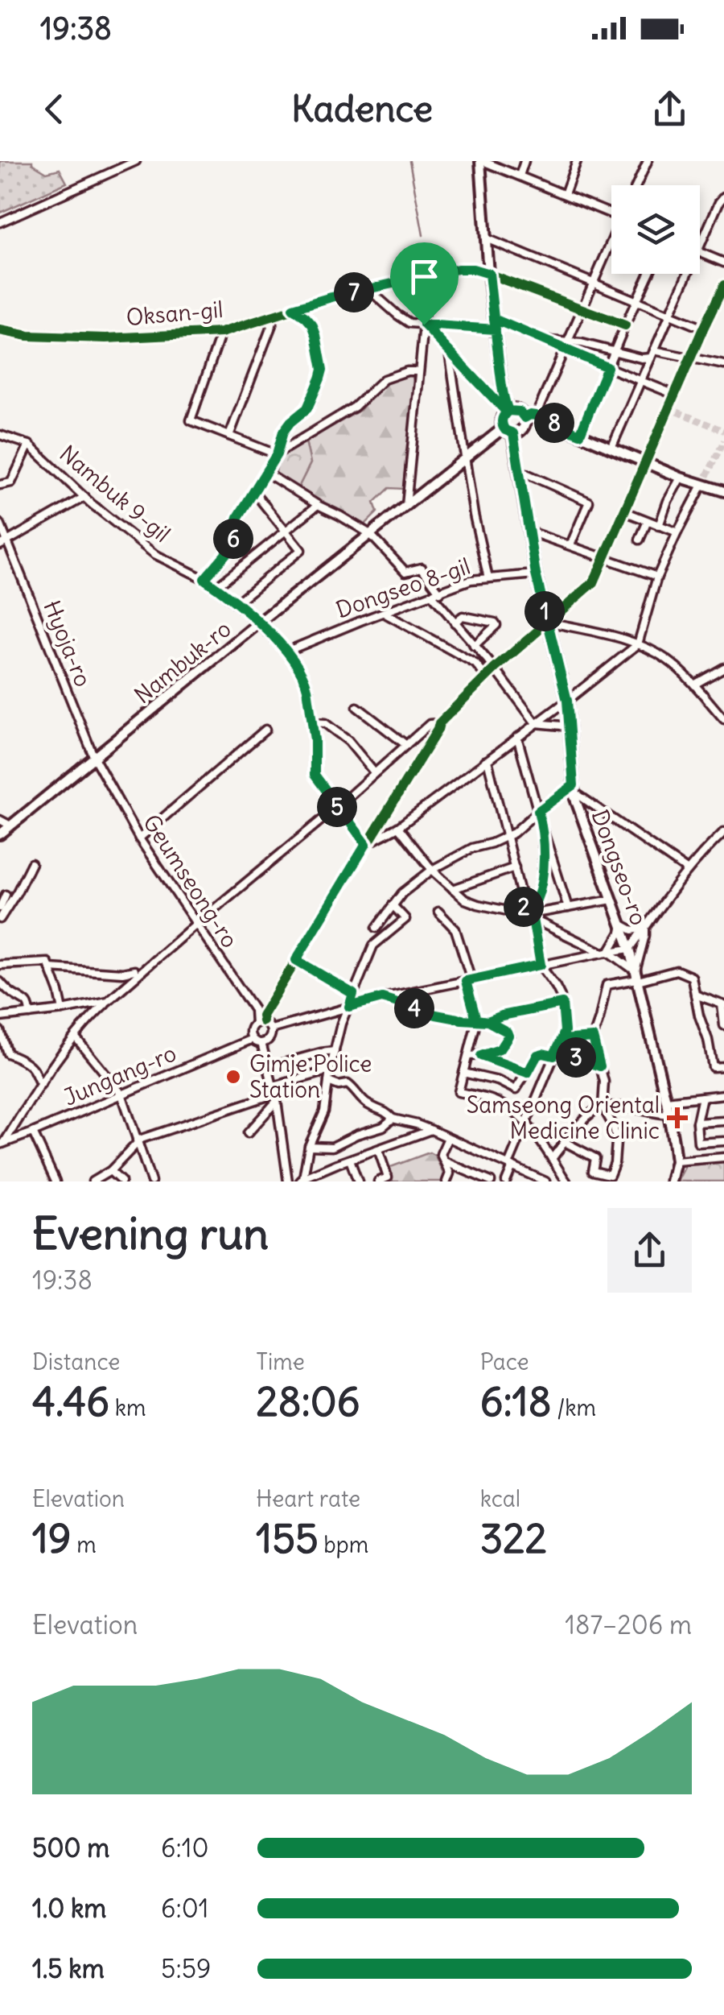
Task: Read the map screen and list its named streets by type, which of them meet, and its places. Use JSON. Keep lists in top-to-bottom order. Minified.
{"streets":{"main road":["Nambuk-ro","Dongseo-ro"],"street":["Oksan-gil","Nambuk 9-gil","Dongseo 8-gil","Hyoja-ro","Geumseong-ro","Jungang-ro"]},"crossings":[["Nambuk 9-gil","Dongseo 8-gil"],["Nambuk 9-gil","Nambuk-ro"],["Dongseo 8-gil","Dongseo-ro"],["Hyoja-ro","Nambuk-ro"],["Hyoja-ro","Geumseong-ro"],["Nambuk-ro","Dongseo-ro"],["Nambuk-ro","Geumseong-ro"],["Geumseong-ro","Jungang-ro"]],"places":{"other":["Gimje Police Station"],"health":["Samseong Oriental Medicine Clinic"]},"page":{"status":"19:38","header":"Kadence","pins":["7","8","6","1","5","2","4","3"],"heading":["Evening run","19:38"],"stats":[["Distance","4.46 km"],["Time","28:06"],["Pace","6:18 /km"],["Elevation","19 m"],["Heart rate","155 bpm"],["kcal","322"]],"chart":["Elevation","187–206 m"],"list":[{"name":"500 m","note":"6:10"},{"name":"1.0 km","note":"6:01"},{"name":"1.5 km","note":"5:59"}]}}
